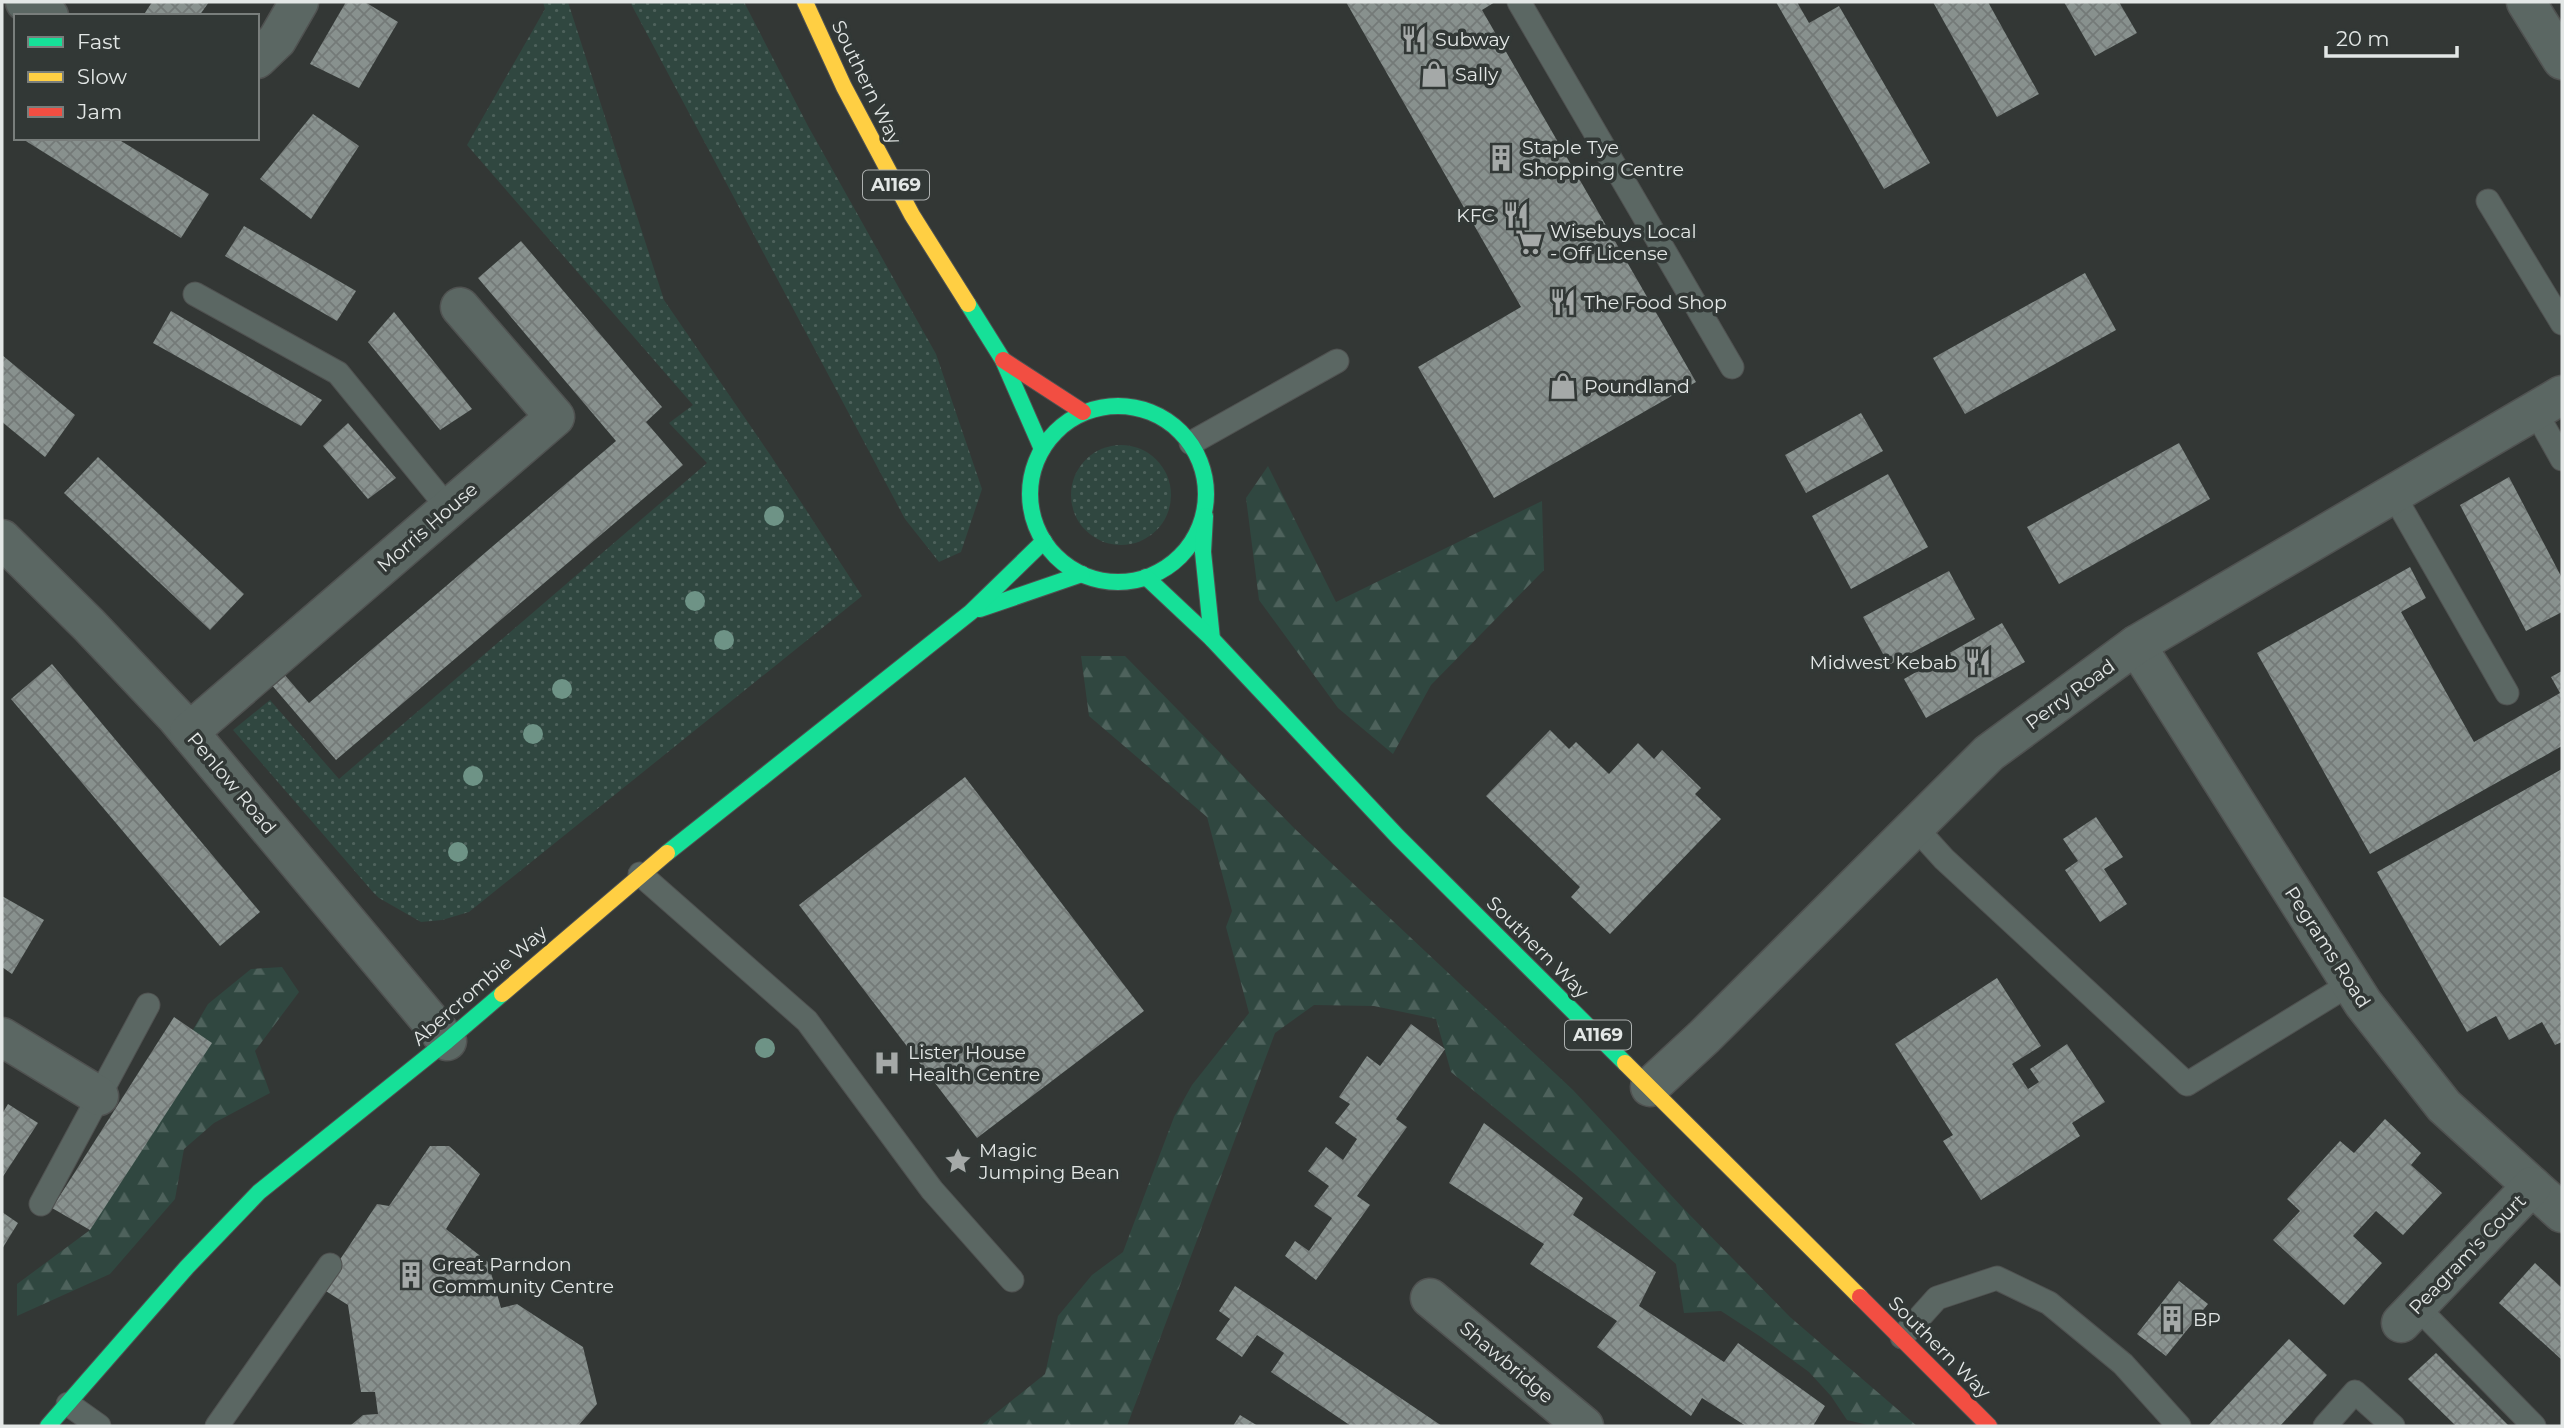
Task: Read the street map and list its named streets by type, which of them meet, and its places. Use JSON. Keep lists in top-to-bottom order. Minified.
{"streets":{"main road":["Southern Way","A1169","Abercrombie Way"],"street":["Morris House","Perry Road","Penlow Road","Pegrams Road","Peagram's Court","Shawbridge"]},"crossings":[["Southern Way","Perry Road"],["Southern Way","Abercrombie Way"],["Morris House","Penlow Road"],["Perry Road","Pegrams Road"],["Penlow Road","Abercrombie Way"],["Pegrams Road","Peagram's Court"]],"places":{"restaurant":["Subway","KFC","The Food Shop","Midwest Kebab"],"shop":["Sally","Poundland"],"building":["Staple Tye Shopping Centre","Great Parndon Community Centre","BP"],"supermarket":["Wisebuys Local - Off License"],"hospital":["Lister House Health Centre"],"place":["Magic Jumping Bean"]},"legend":["Fast","Slow","Jam"],"scale_bar":"20 m"}
